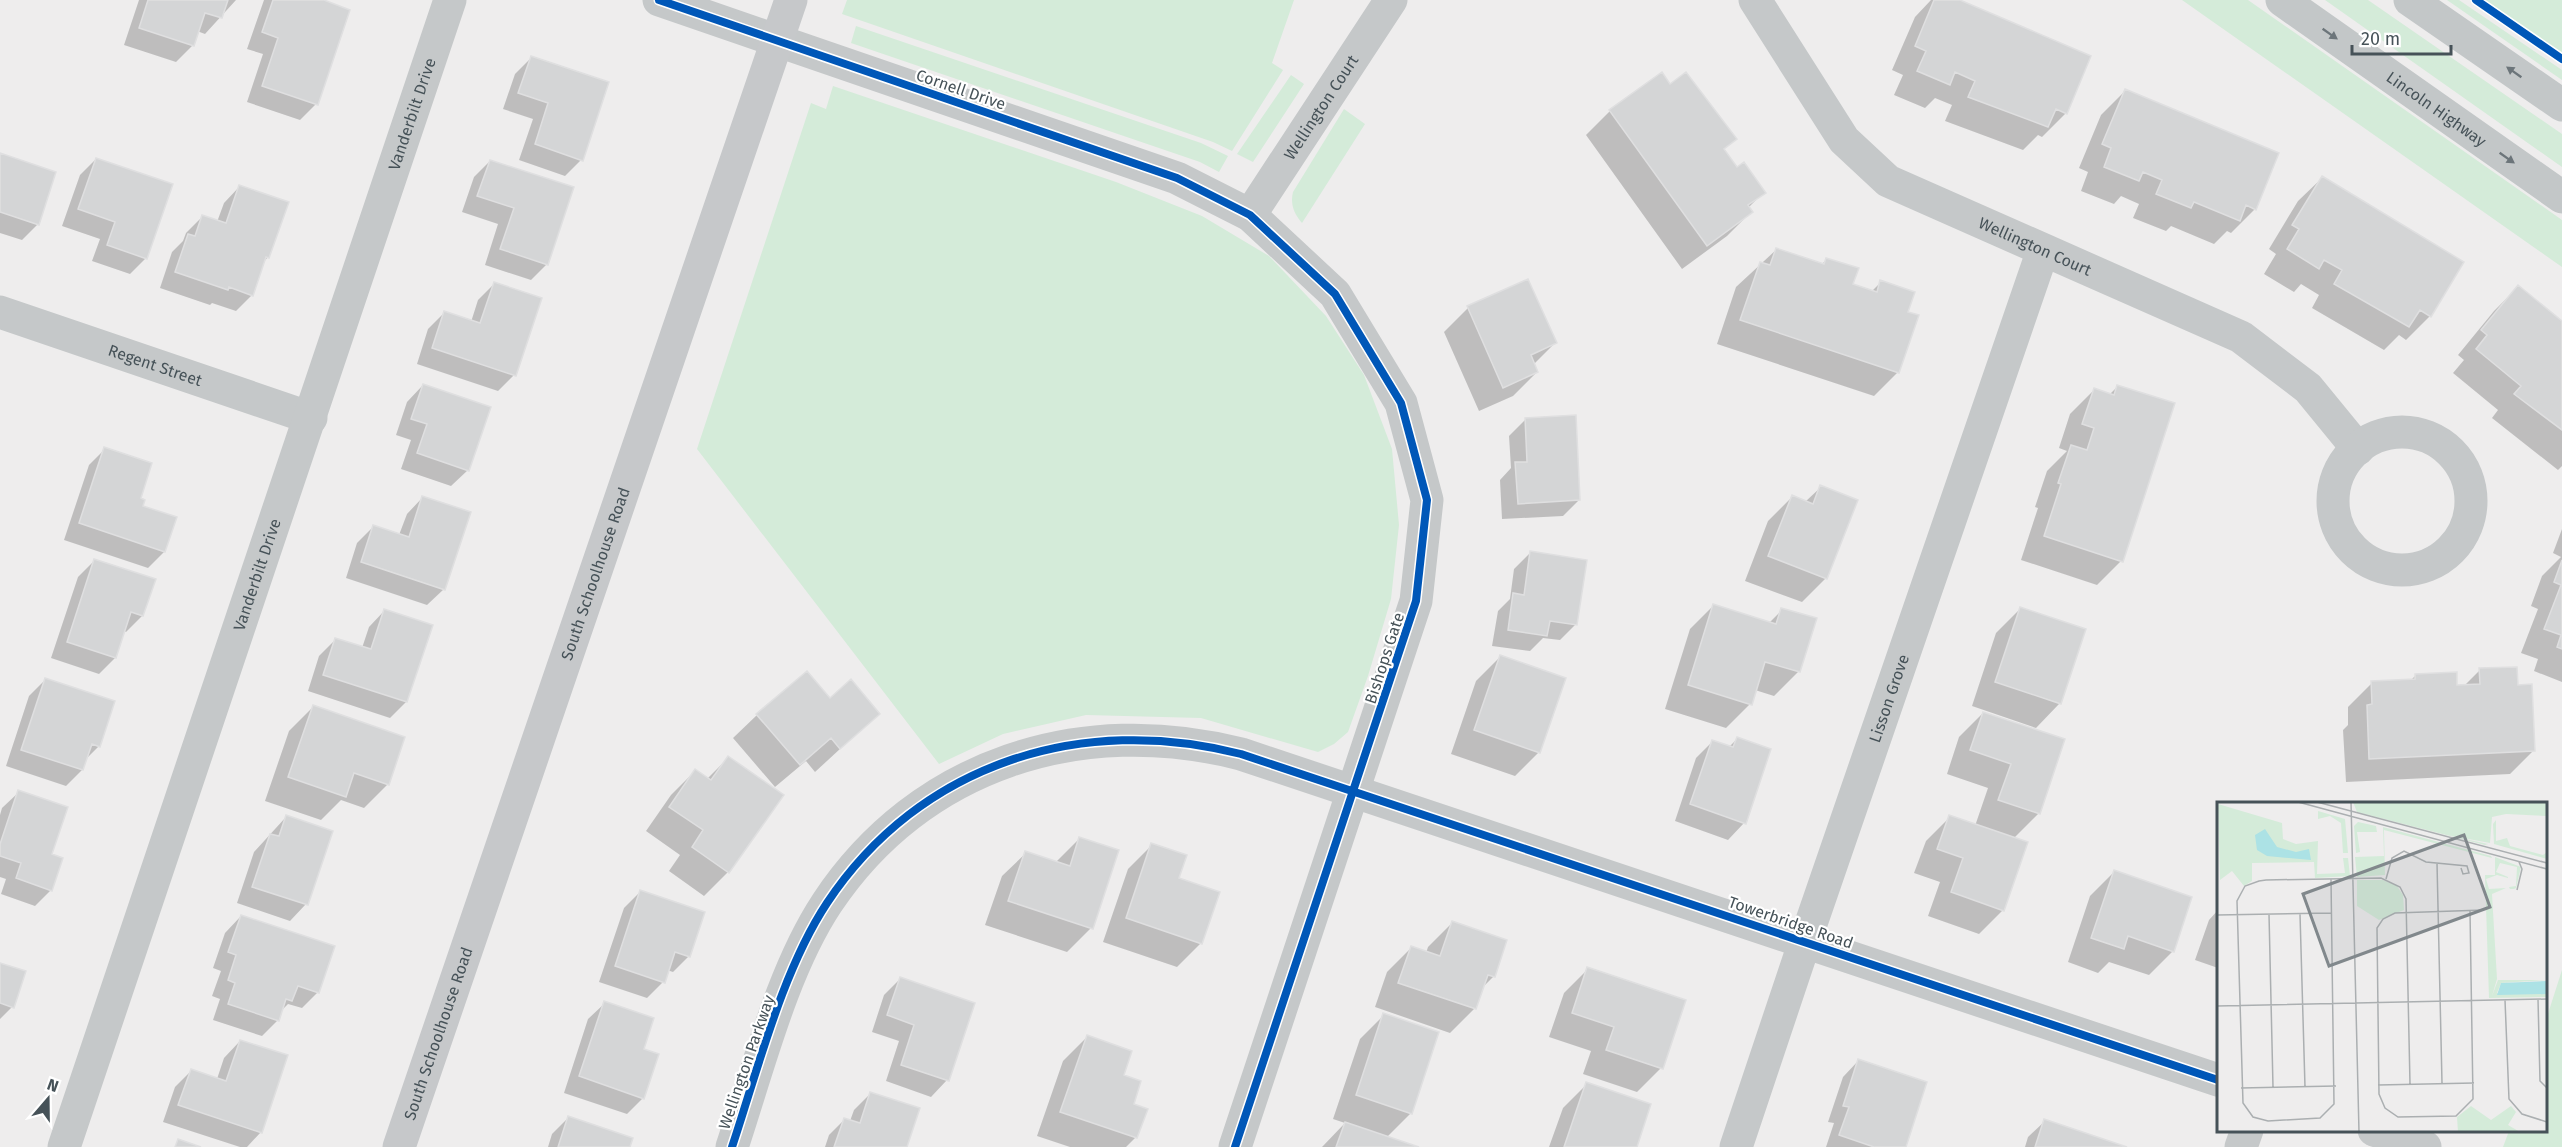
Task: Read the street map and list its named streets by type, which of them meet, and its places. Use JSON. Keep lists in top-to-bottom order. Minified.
{"streets":{"main road":["Lincoln Highway"],"street":["Cornell Drive","Wellington Court","Vanderbilt Drive","Regent Street","South Schoolhouse Road","Bishops Gate","Lisson Grove","Towerbridge Road","Wellington Parkway"]},"crossings":[["Cornell Drive","Wellington Court"],["Cornell Drive","South Schoolhouse Road"],["Cornell Drive","Bishops Gate"],["Wellington Court","Bishops Gate"],["Wellington Court","Lisson Grove"],["Vanderbilt Drive","Regent Street"],["Bishops Gate","Towerbridge Road"],["Bishops Gate","Wellington Parkway"],["Lisson Grove","Towerbridge Road"],["Towerbridge Road","Wellington Parkway"]],"scale_bar":"20 m","north":"top"}
